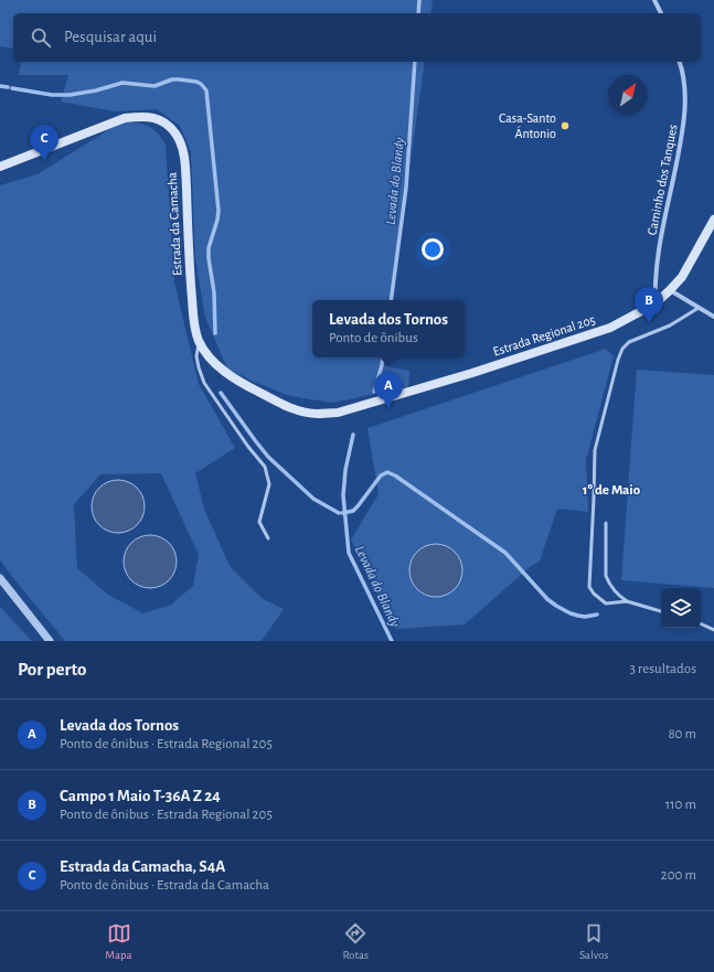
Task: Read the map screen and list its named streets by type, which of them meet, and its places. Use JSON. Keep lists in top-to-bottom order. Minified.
{"streets":{"main road":["Estrada da Camacha","Estrada Regional 205"],"street":["Caminho dos Tanques"]},"crossings":[["Caminho dos Tanques","Estrada Regional 205"],["Estrada da Camacha","Estrada Regional 205"]],"districts":["1º de Maio"],"water":["Levada do Blandy"],"places":["Casa-Santo Ántonio"],"north":"top right","page":{"search":"Pesquisar aqui","pins":["C","B","A"],"popup":["Levada dos Tornos","Ponto de ônibus"],"heading":["Por perto","3 resultados"],"list":[{"mark":"A","name":"Levada dos Tornos","note":"Ponto de ônibus · Estrada Regional 205","value":"80 m"},{"mark":"B","name":"Campo 1 Maio T-36A Z 24","note":"Ponto de ônibus · Estrada Regional 205","value":"110 m"},{"mark":"C","name":"Estrada da Camacha, S4A","note":"Ponto de ônibus · Estrada da Camacha","value":"200 m"}],"nav":["Mapa","Rotas","Salvos"]}}
